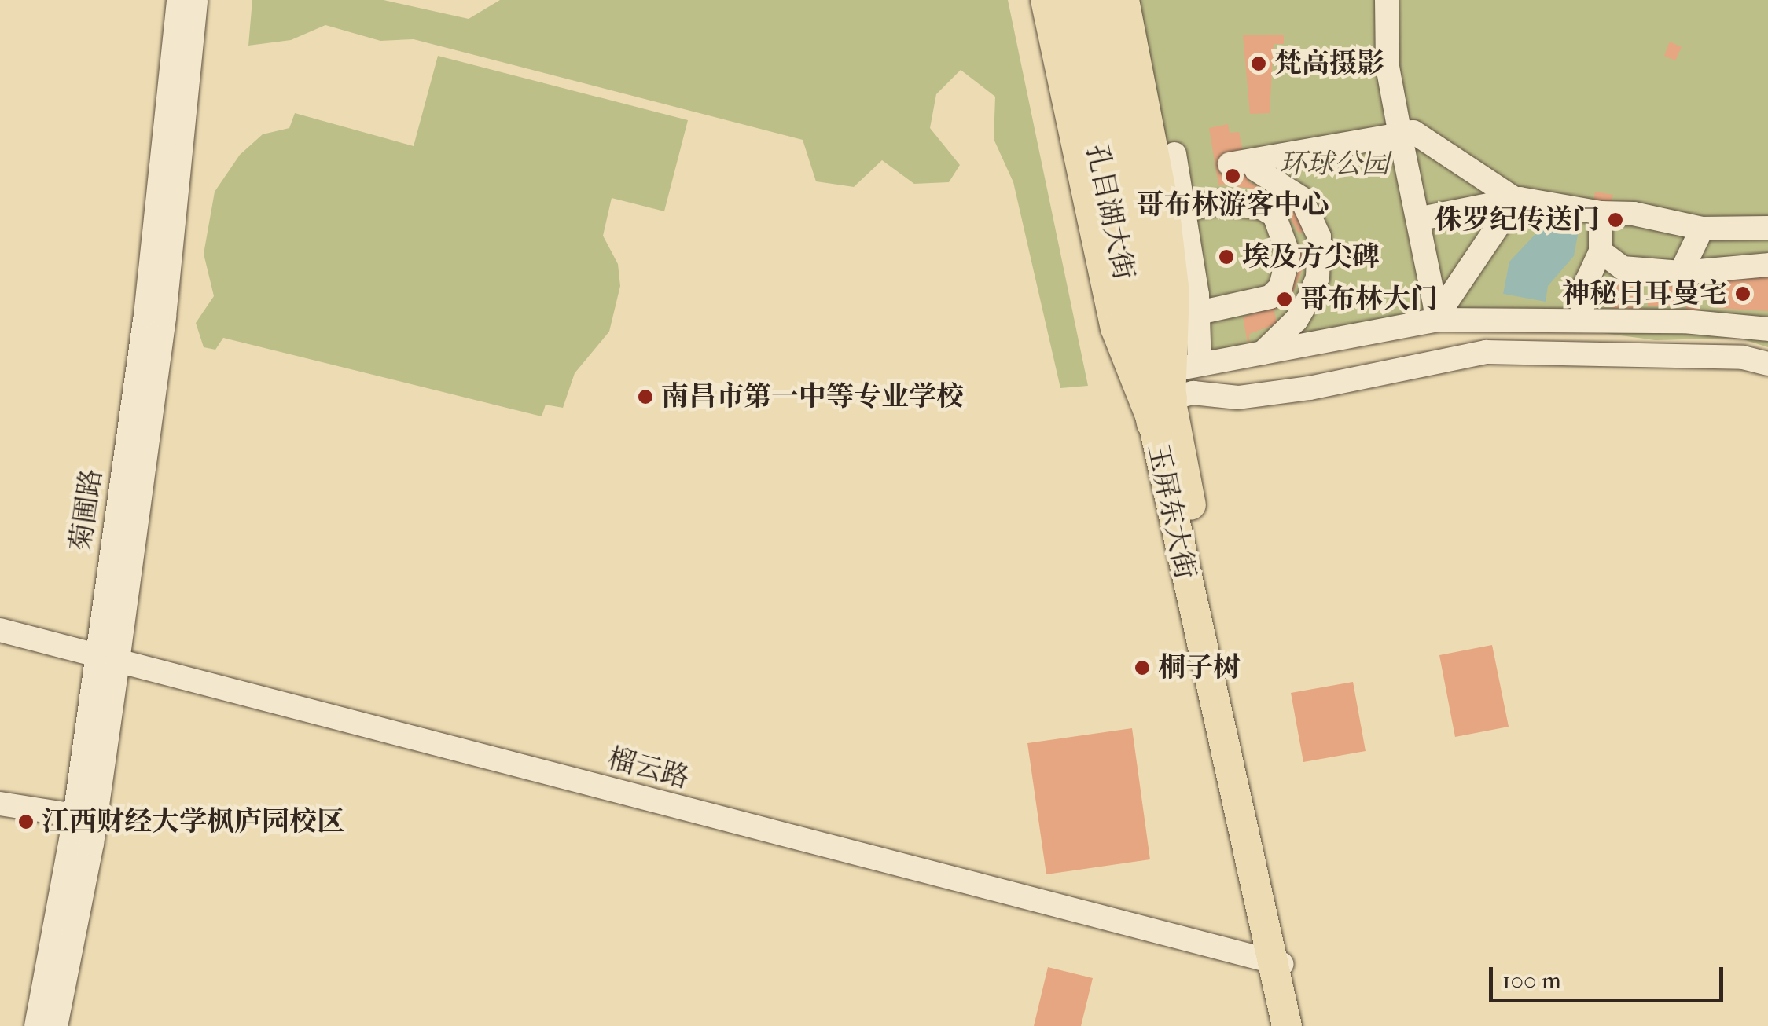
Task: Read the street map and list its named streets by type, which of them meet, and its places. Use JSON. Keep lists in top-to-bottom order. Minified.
{"streets":{"highway":["孔目湖大街"],"main road":["玉屏东大街"],"street":["菊圃路","榴云路"]},"crossings":[["孔目湖大街","玉屏东大街"],["菊圃路","榴云路"],["玉屏东大街","榴云路"]],"parks":["环球公园"],"places":["梵高摄影","哥布林游客中心","侏罗纪传送门","埃及方尖碑","神秘日耳曼宅","哥布林大门","南昌市第一中等专业学校","桐子树","江西财经大学枫庐园校区"],"scale_bar":"100 m"}
